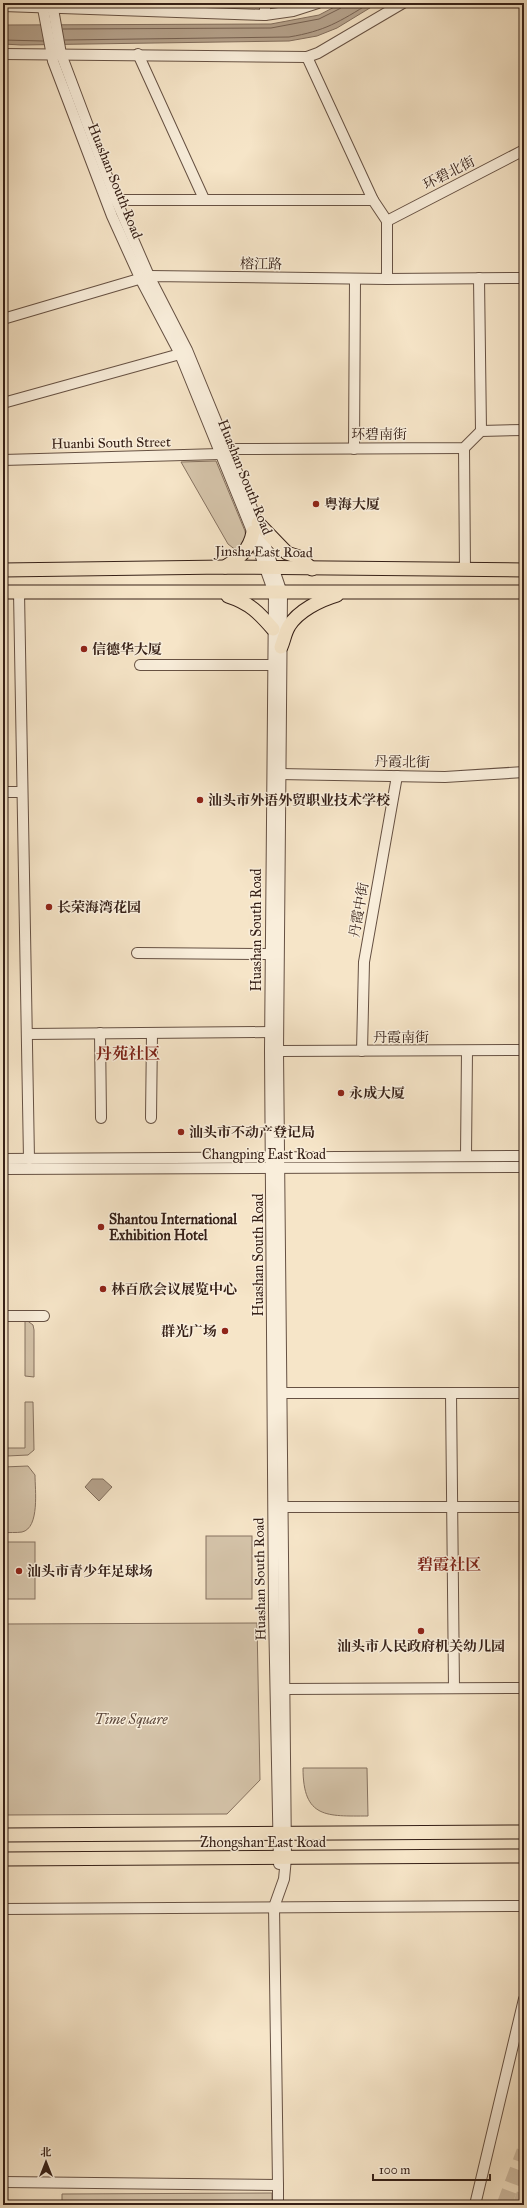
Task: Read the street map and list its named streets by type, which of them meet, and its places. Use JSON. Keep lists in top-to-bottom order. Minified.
{"streets":{"main road":["Jinsha East Road","Zhongshan East Road"],"street":["环碧北街","Huashan South Road","榕江路","环碧南街","Huanbi South Street","丹霞北街","丹霞中街","丹霞南街","Changping East Road"]},"crossings":[["Huashan South Road","榕江路"],["Huashan South Road","环碧南街"],["Huashan South Road","Huanbi South Street"],["Huashan South Road","Jinsha East Road"],["Huashan South Road","丹霞北街"],["Huashan South Road","丹霞南街"],["Huashan South Road","Changping East Road"],["Huashan South Road","Zhongshan East Road"],["环碧南街","Huanbi South Street"],["丹霞北街","丹霞中街"],["丹霞中街","丹霞南街"]],"districts":["丹苑社区","碧霞社区"],"parks":["Time Square"],"places":["粤海大厦","信德华大厦","汕头市外语外贸职业技术学校","长荣海湾花园","永成大厦","汕头市不动产登记局","Shantou International Exhibition Hotel","林百欣会议展览中心","群光广场","汕头市青少年足球场","汕头市人民政府机关幼儿园"],"scale_bar":"100 m","north":"top"}
